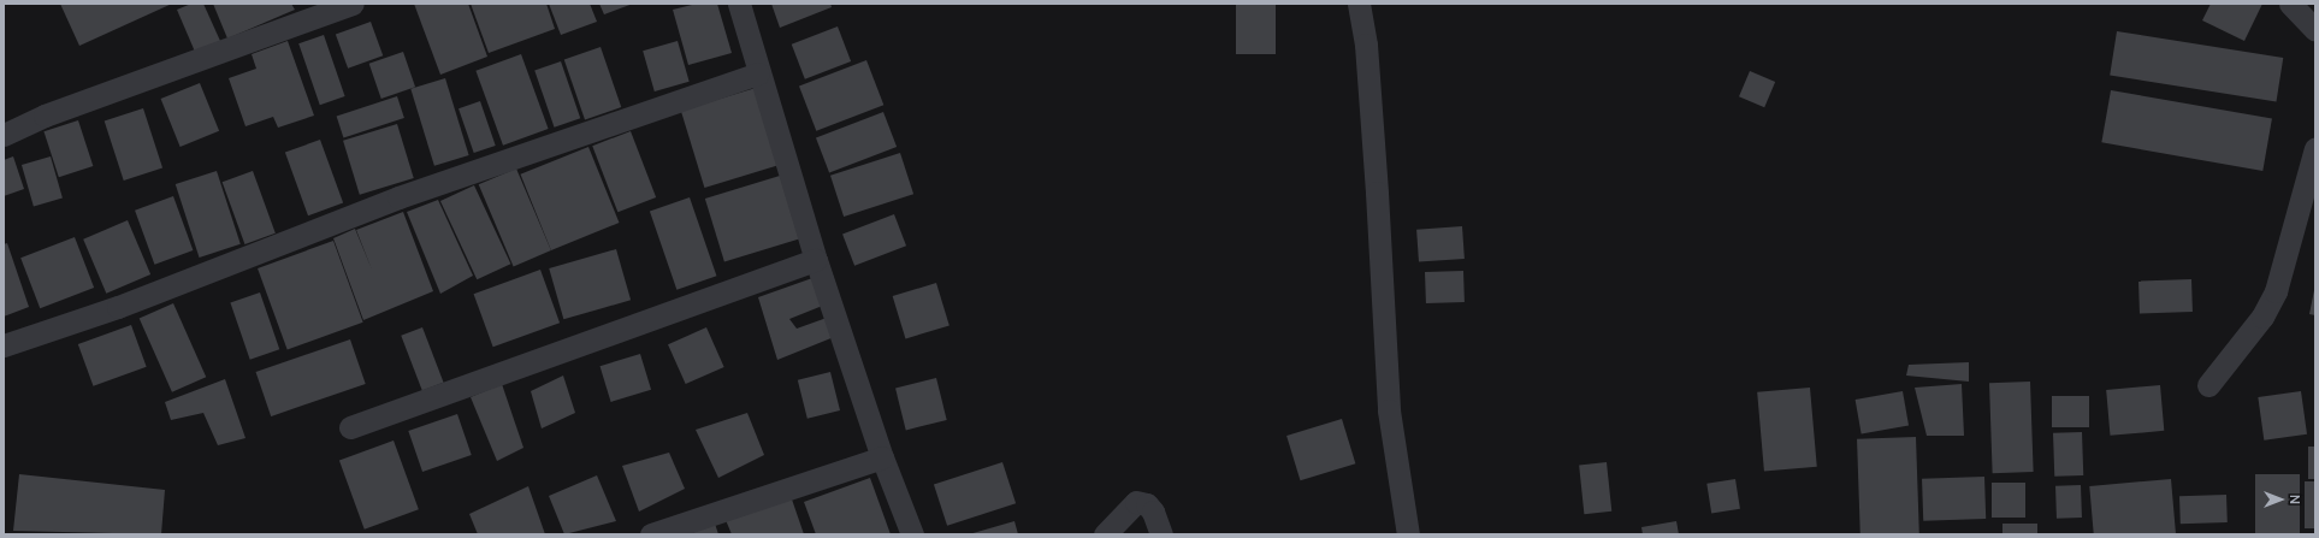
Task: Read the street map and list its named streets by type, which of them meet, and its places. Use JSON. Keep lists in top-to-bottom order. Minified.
{"north":"right"}
